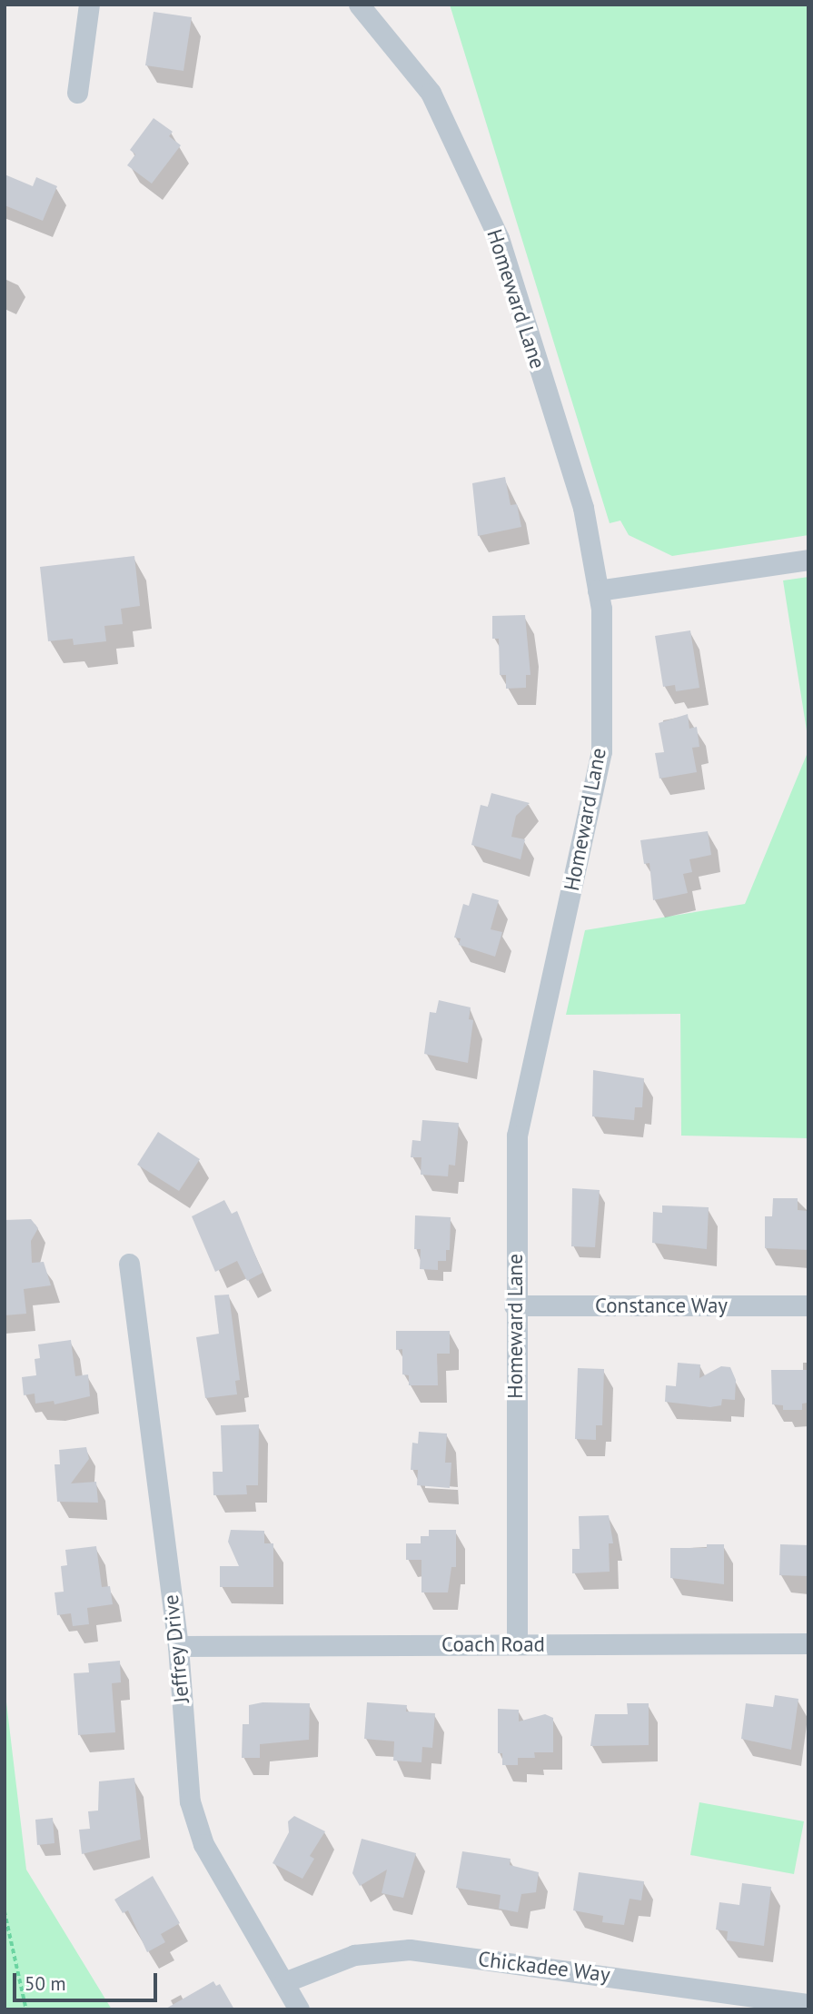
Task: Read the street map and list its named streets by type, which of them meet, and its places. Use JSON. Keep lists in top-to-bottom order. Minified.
{"streets":{"street":["Homeward Lane","Constance Way","Coach Road","Jeffrey Drive","Chickadee Way"]},"crossings":[["Homeward Lane","Constance Way"],["Homeward Lane","Coach Road"],["Coach Road","Jeffrey Drive"],["Jeffrey Drive","Chickadee Way"]],"scale_bar":"50 m"}
